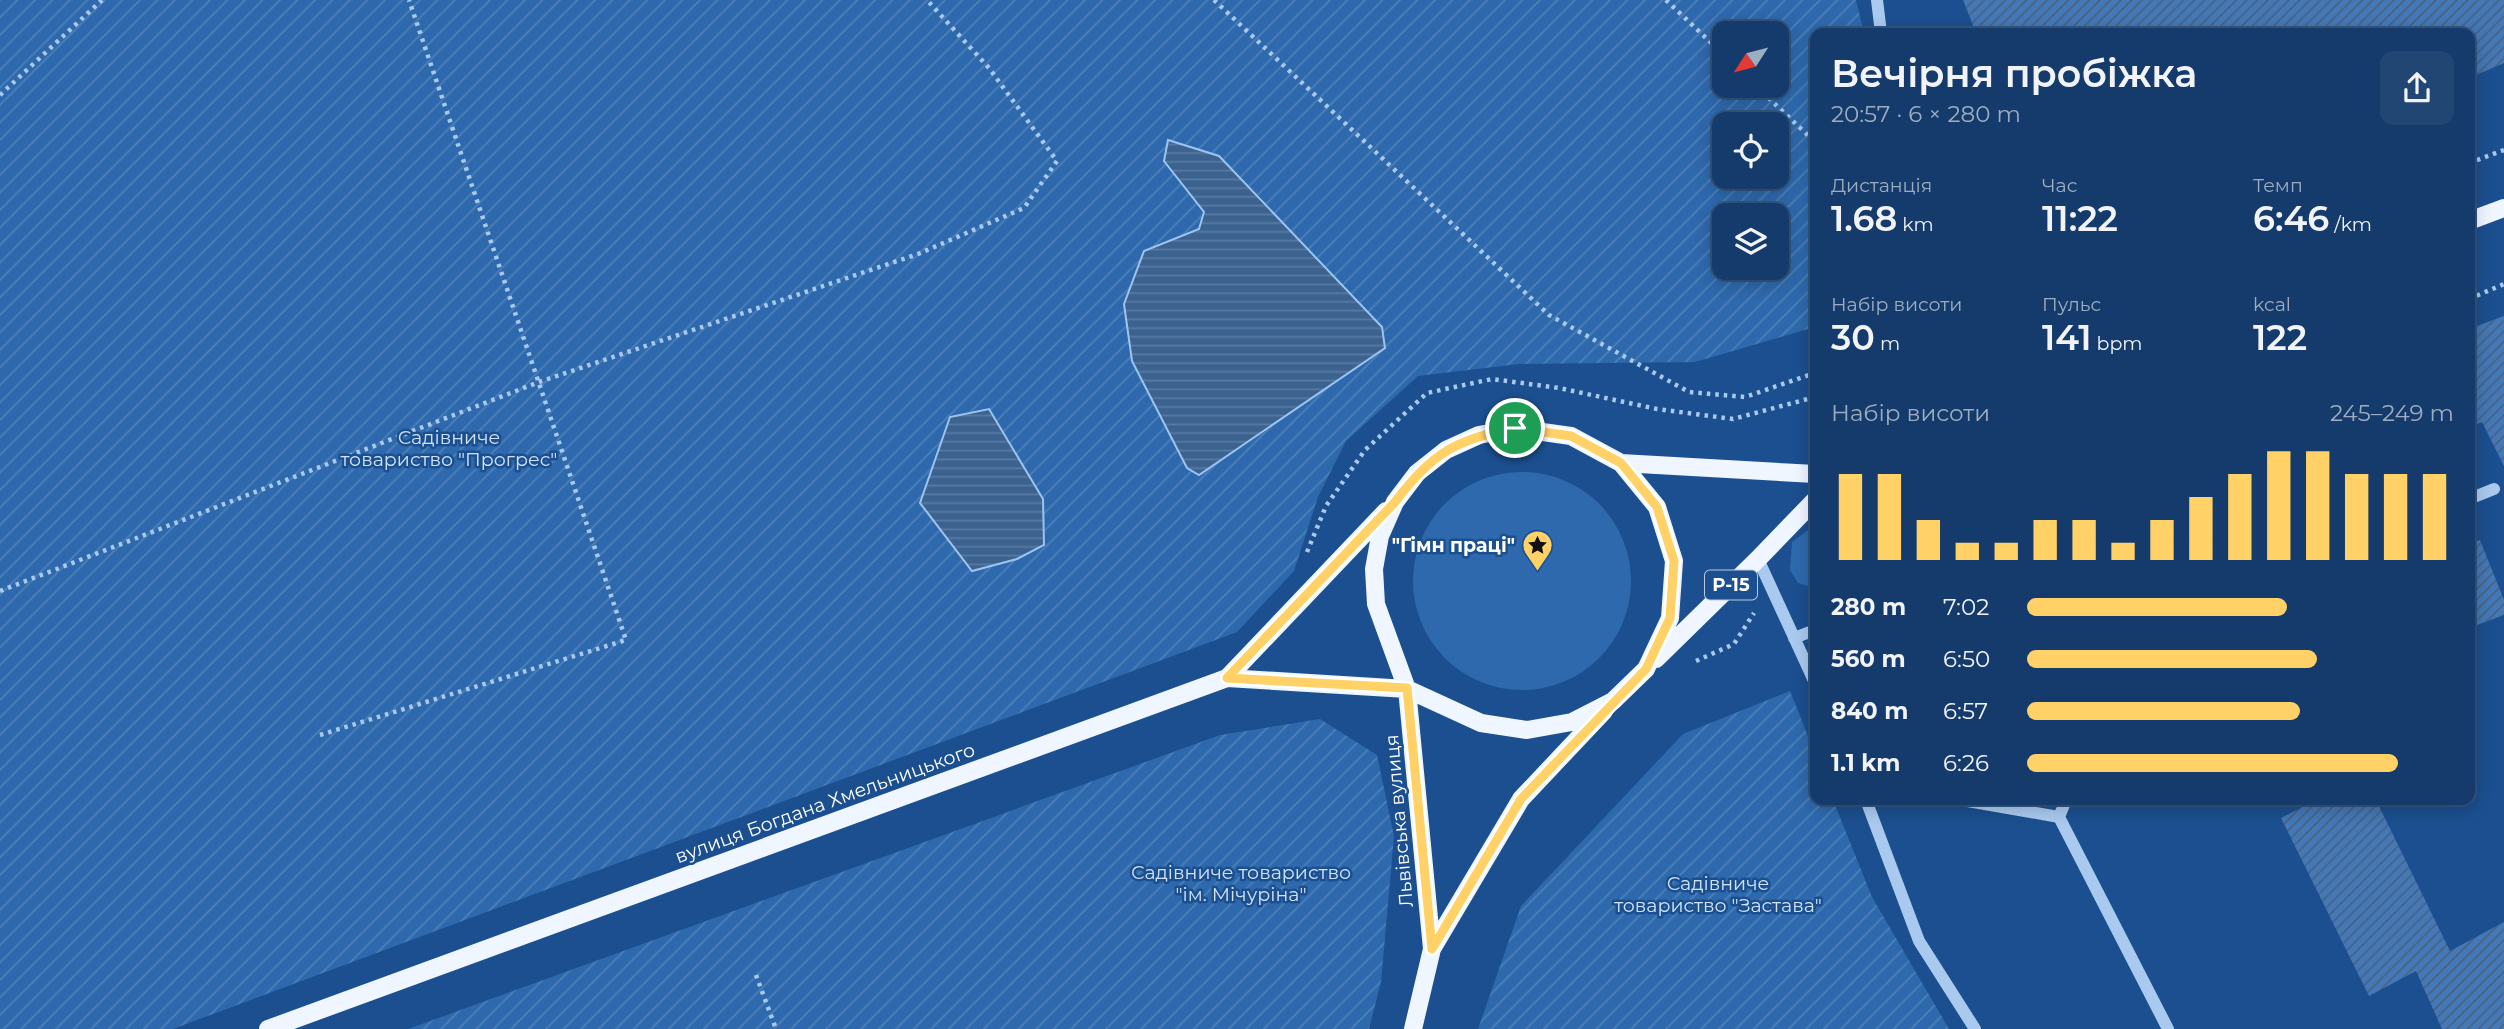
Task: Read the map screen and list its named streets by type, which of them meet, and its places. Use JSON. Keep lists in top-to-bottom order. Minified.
{"streets":{"main road":["Р-15","вулиця Богдана Хмельницького","Львівська вулиця"]},"crossings":[["Р-15","вулиця Богдана Хмельницького"],["Р-15","Львівська вулиця"],["вулиця Богдана Хмельницького","Львівська вулиця"]],"parks":["Садівниче товариство \"Прогрес\"","Садівниче товариство \"ім. Мічуріна\"","Садівниче товариство \"Застава\""],"places":{"place":["\"Гімн праці\""]},"north":"bottom left","page":{"heading":["Вечірня пробіжка","20:57 · 6 × 280 m"],"stats":[["Дистанція","1.68 km"],["Час","11:22"],["Темп","6:46 /km"],["Набір висоти","30 m"],["Пульс","141 bpm"],["kcal","122"]],"chart":["Набір висоти","245–249 m"],"list":[{"name":"280 m","note":"7:02"},{"name":"560 m","note":"6:50"},{"name":"840 m","note":"6:57"},{"name":"1.1 km","note":"6:26"}]}}
